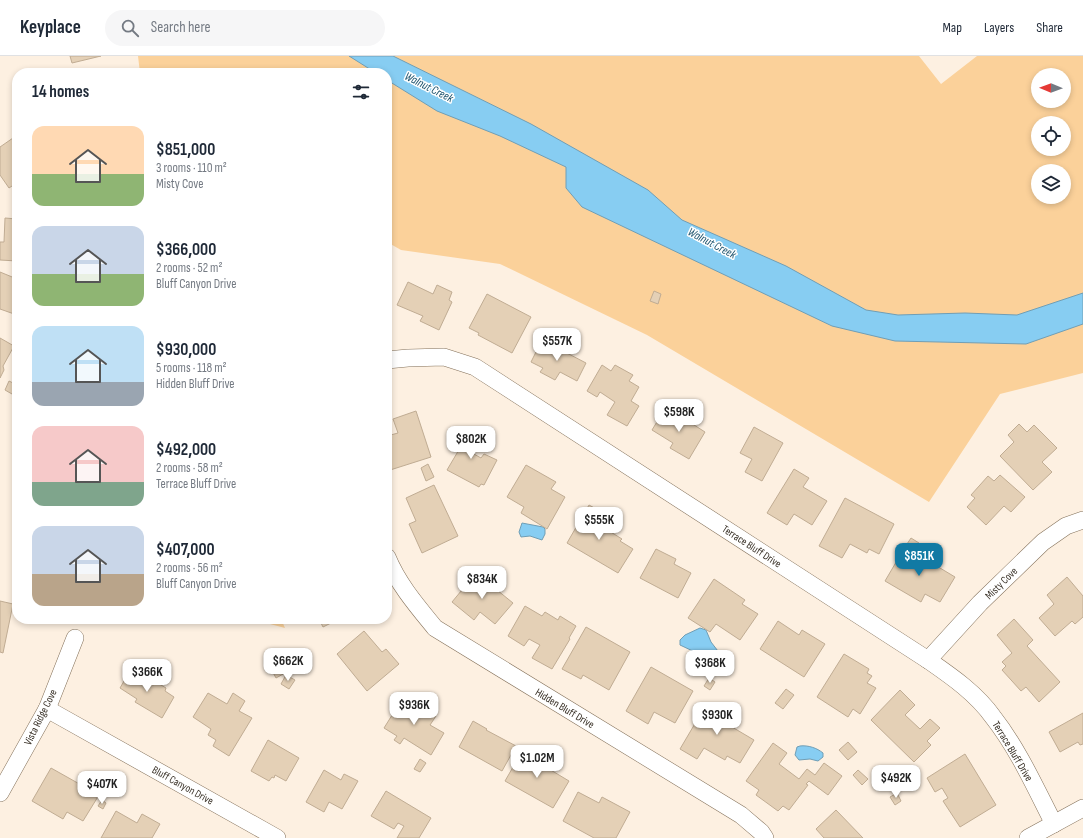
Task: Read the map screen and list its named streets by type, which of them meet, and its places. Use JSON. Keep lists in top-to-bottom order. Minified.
{"streets":{"street":["Terrace Bluff Drive","Misty Cove","Hidden Bluff Drive","Vista Ridge Cove","Bluff Canyon Drive"]},"crossings":[["Terrace Bluff Drive","Misty Cove"],["Vista Ridge Cove","Bluff Canyon Drive"]],"water":["Walnut Creek"],"north":"left","page":{"header":"Keyplace","search":"Search here","nav":["Map","Layers","Share"],"heading":"14 homes","list":[{"name":"$851,000","note":"3 rooms · 110 m² · Misty Cove"},{"name":"$366,000","note":"2 rooms · 52 m² · Bluff Canyon Drive"},{"name":"$930,000","note":"5 rooms · 118 m² · Hidden Bluff Drive"},{"name":"$492,000","note":"2 rooms · 58 m² · Terrace Bluff Drive"},{"name":"$407,000","note":"2 rooms · 56 m² · Bluff Canyon Drive"}],"price":["$557K","$598K","$802K","$555K","$851K","$834K","$662K","$368K","$366K","$936K","$930K","$1.02M","$492K","$407K"]}}
